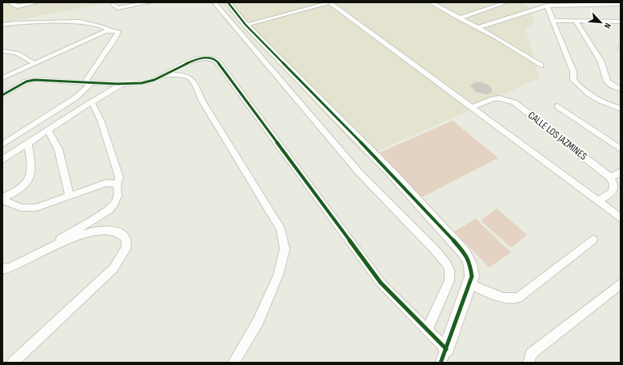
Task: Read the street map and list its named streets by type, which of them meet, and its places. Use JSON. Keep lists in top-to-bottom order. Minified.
{"streets":{"street":["CALLE LOS JAZMINES"]},"north":"bottom right"}
